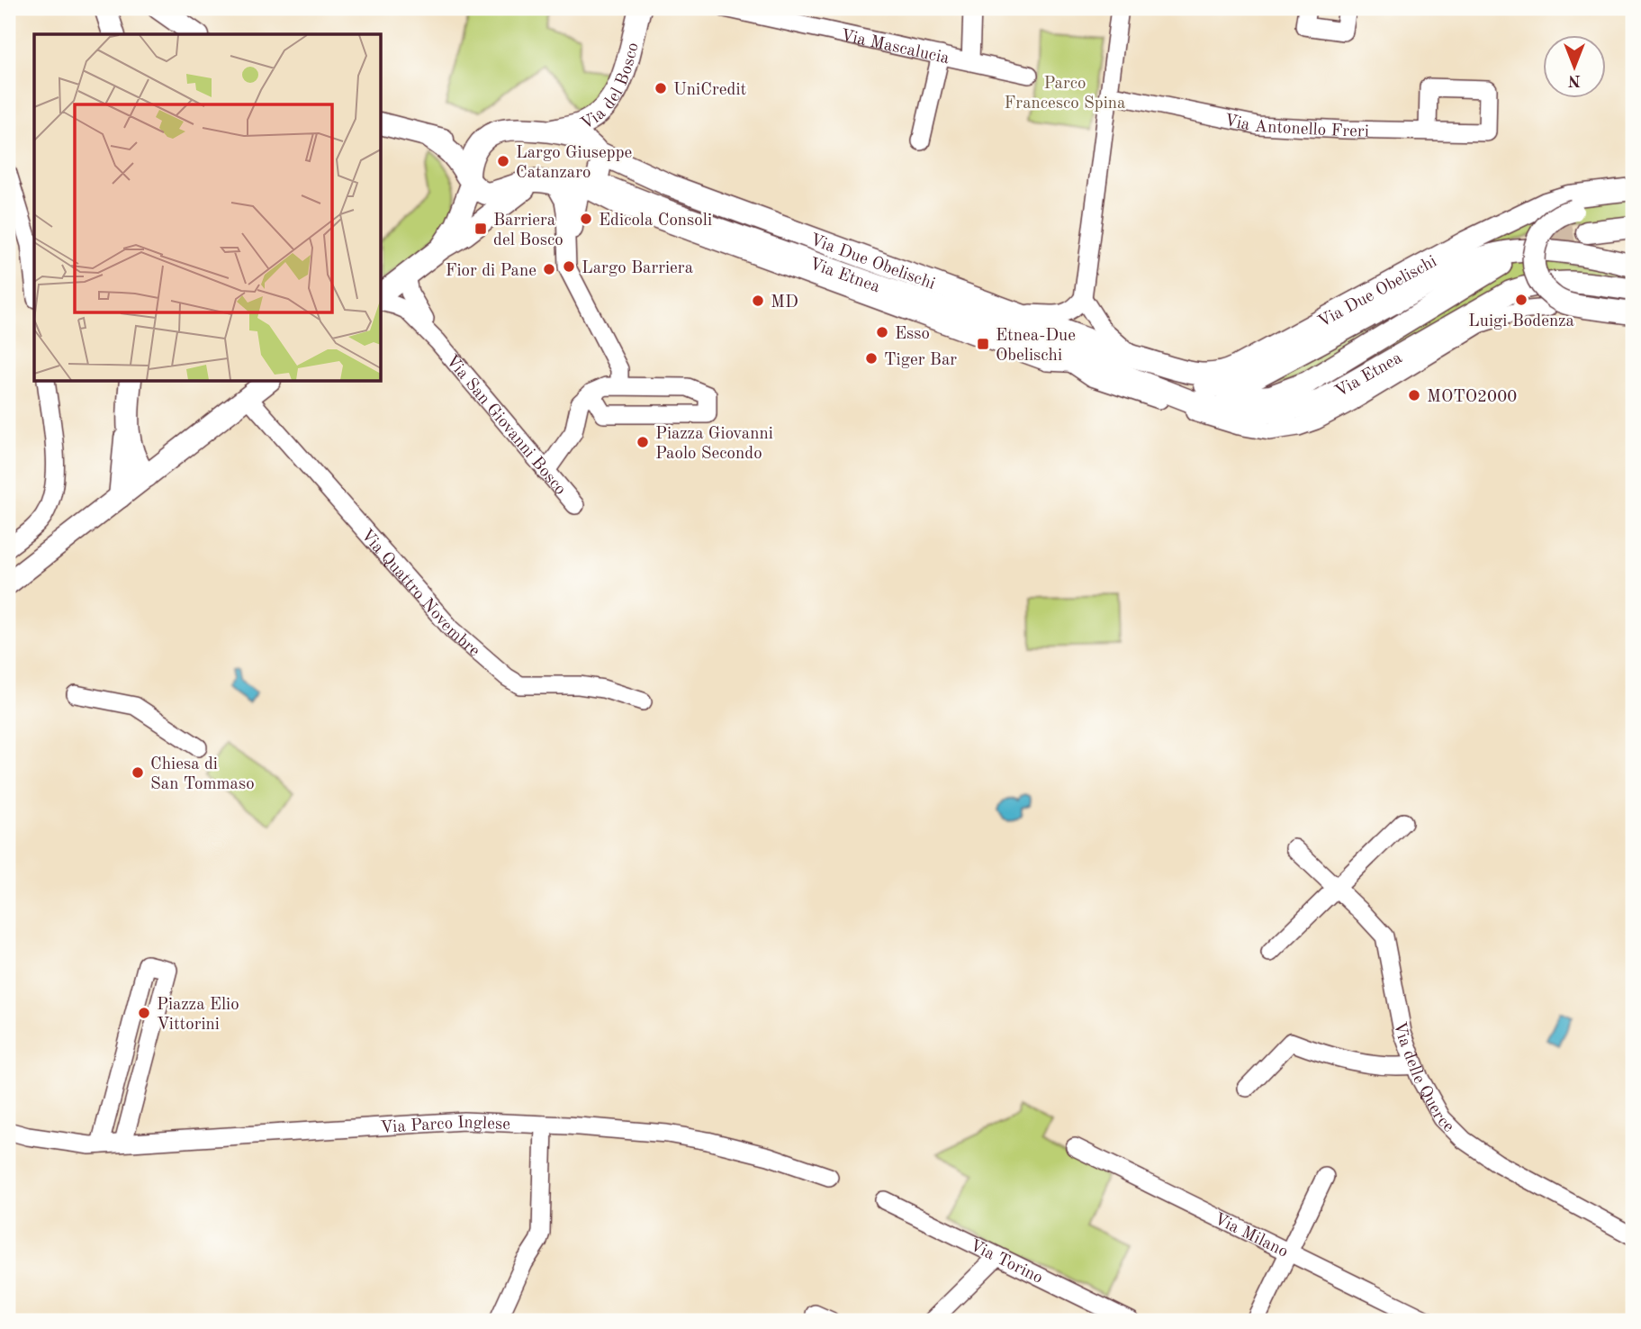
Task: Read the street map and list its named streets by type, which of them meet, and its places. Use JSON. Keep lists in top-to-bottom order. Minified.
{"streets":{"main road":["Via del Bosco","Via Due Obelischi","Via Etnea"],"street":["Via Mascalucia","Via Antonello Freri","Via San Giovanni Bosco","Via Quattro Novembre","Via delle Querce","Via Parco Inglese","Via Milano","Via Torino"]},"crossings":[["Via del Bosco","Via Due Obelischi"],["Via Due Obelischi","Via Etnea"]],"parks":["Parco Francesco Spina"],"places":{"other":["UniCredit","Largo Giuseppe Catanzaro","Edicola Consoli","Largo Barriera","Fior di Pane","Luigi Bodenza","MD","Esso","Tiger Bar","MOTO2000","Piazza Giovanni Paolo Secondo","Chiesa di San Tommaso","Piazza Elio Vittorini"],"transit":["Barriera del Bosco","Etnea-Due Obelischi"]},"north":"bottom"}
